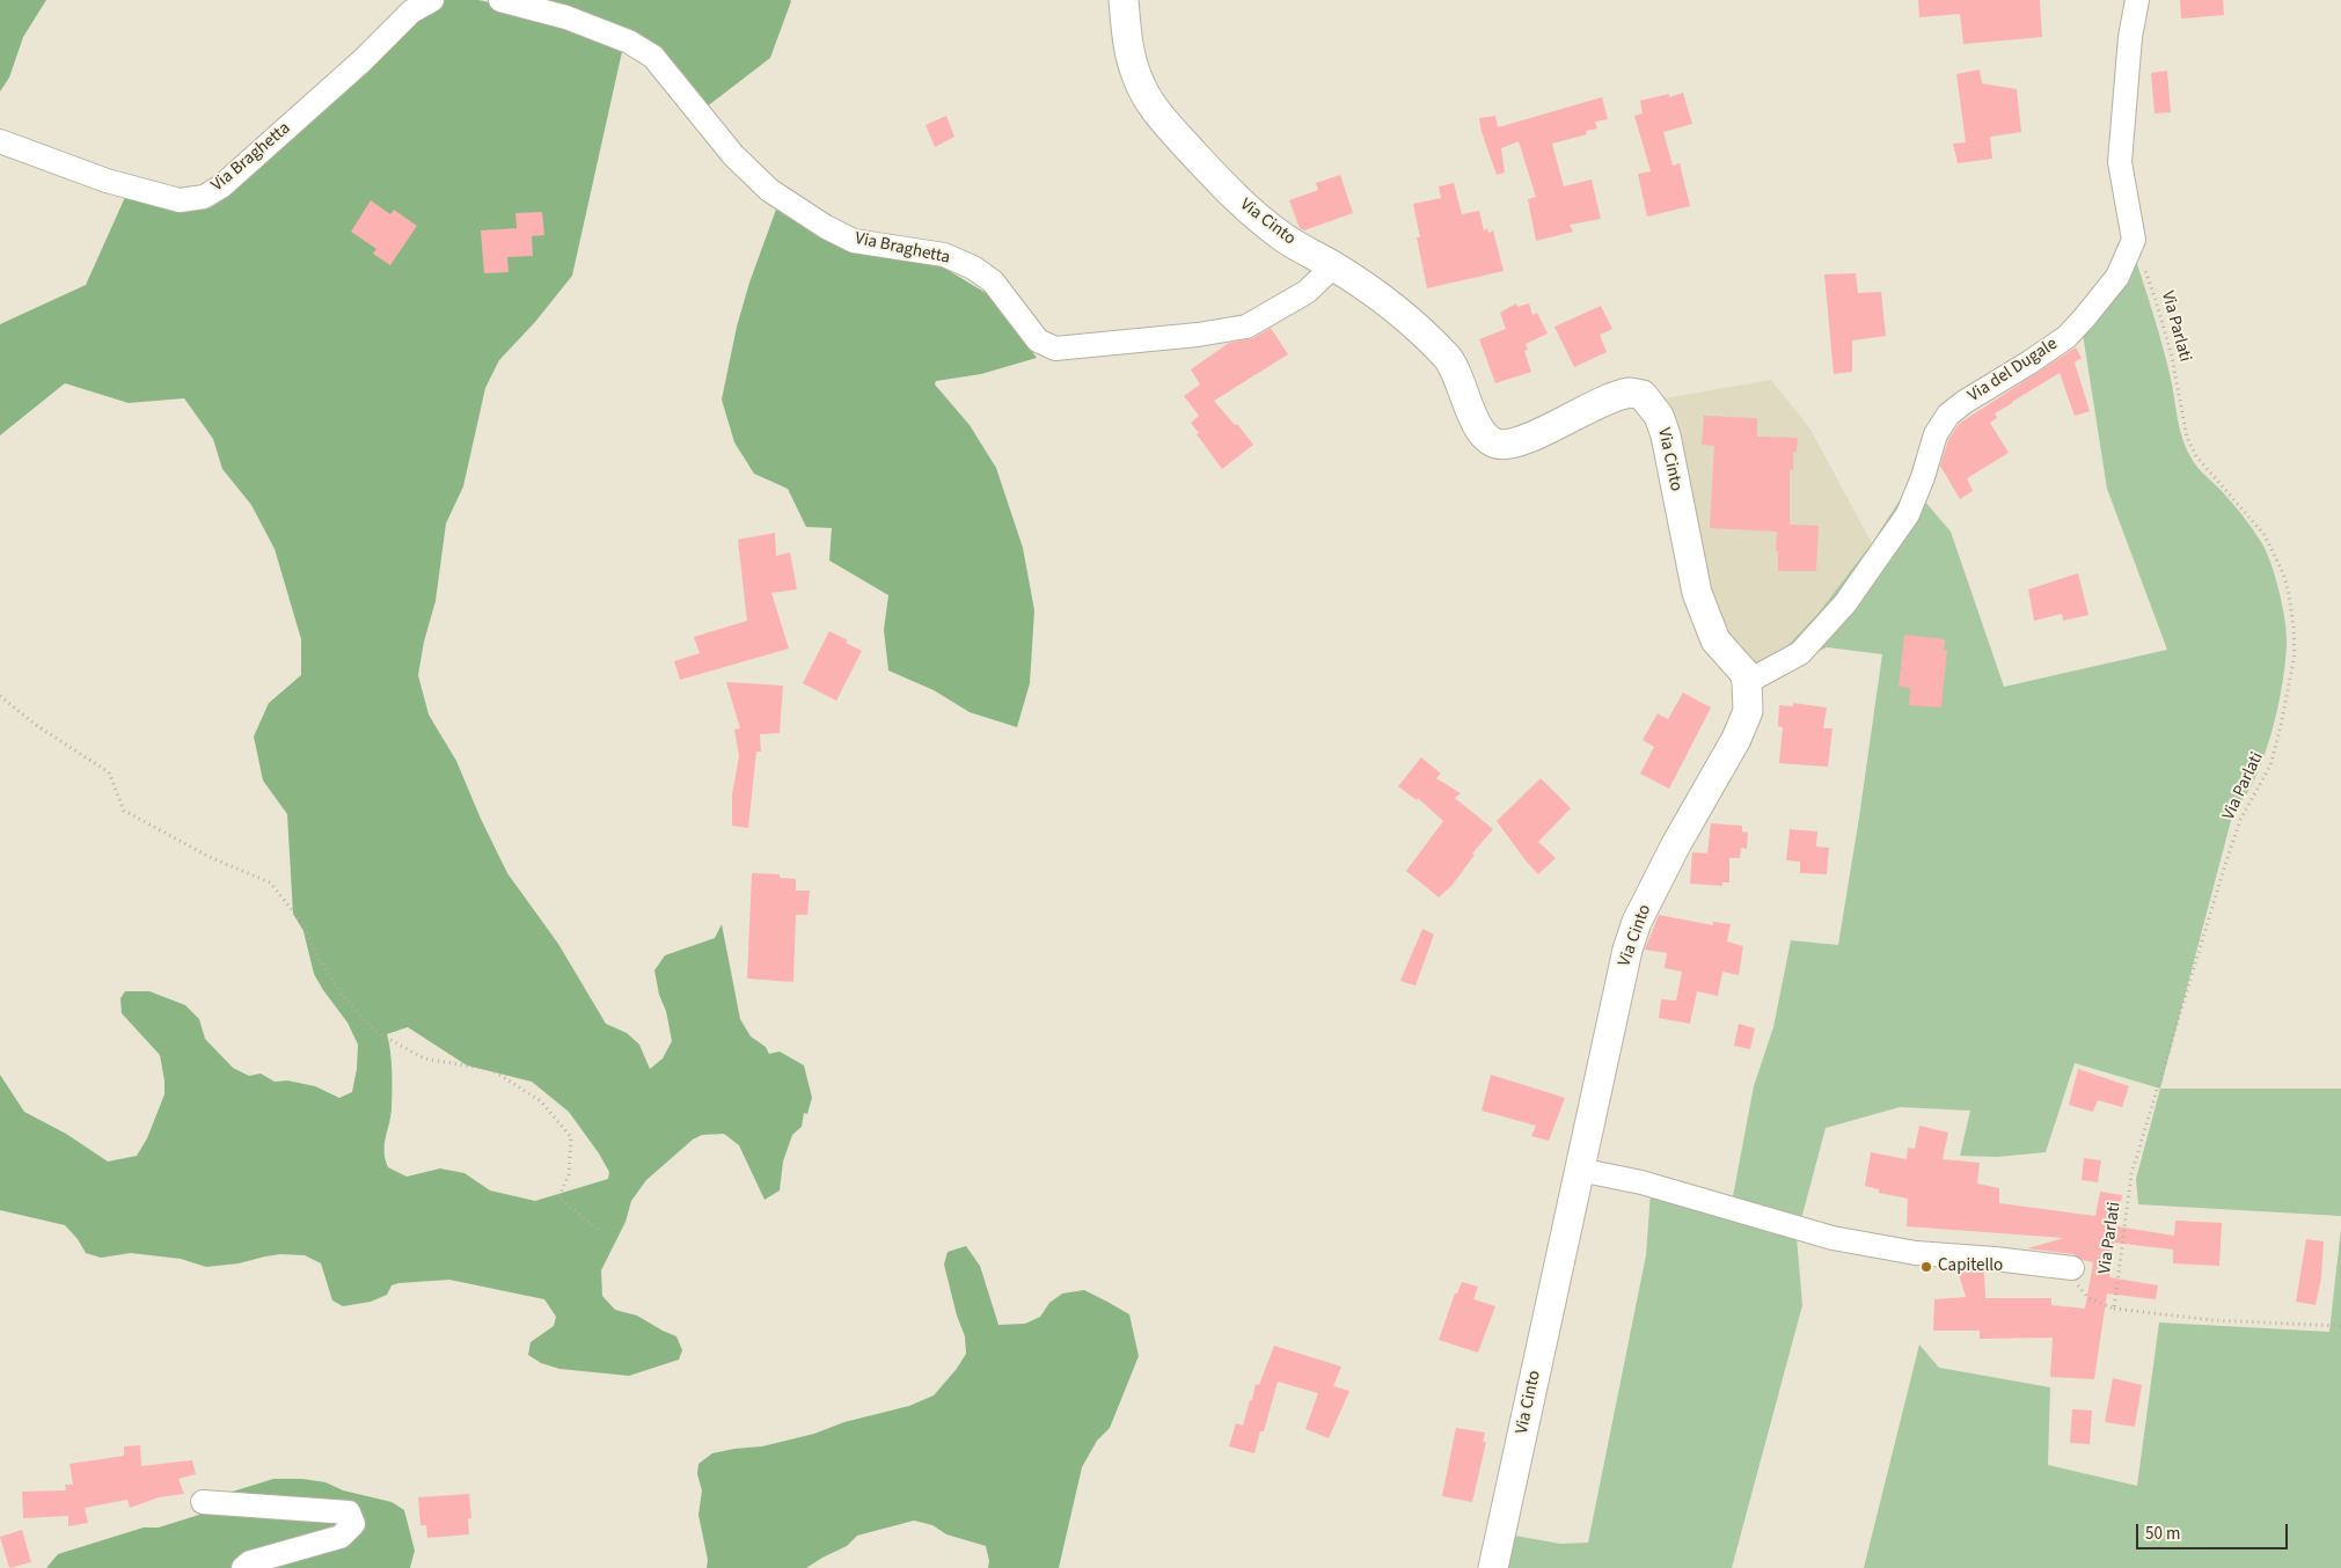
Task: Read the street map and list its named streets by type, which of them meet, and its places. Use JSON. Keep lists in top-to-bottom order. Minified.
{"streets":{"street":["Via Braghetta","Via Cinto","Via del Dugale"],"path":["Via Parlati"]},"crossings":[["Via Braghetta","Via Cinto"],["Via Cinto","Via del Dugale"],["Via Parlati","Via del Dugale"]],"places":["Capitello"],"scale_bar":"50 m"}
